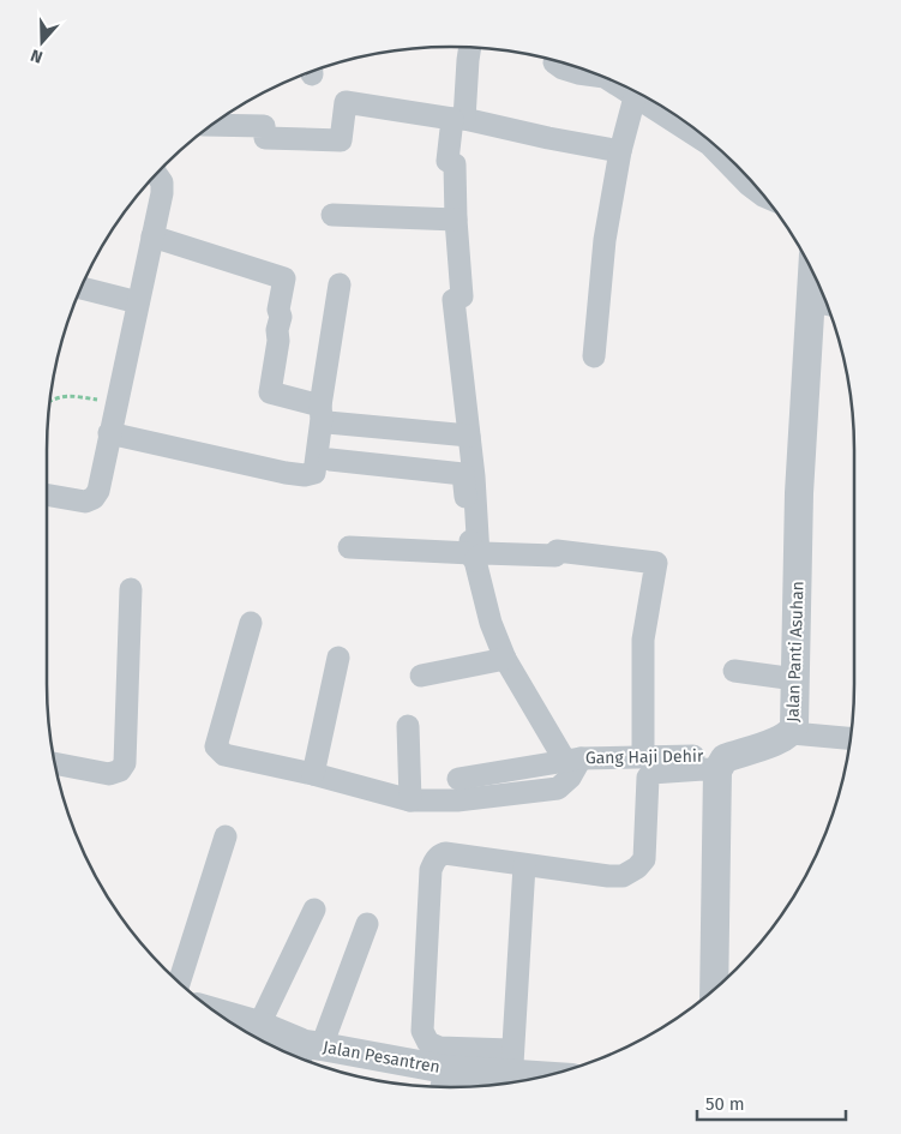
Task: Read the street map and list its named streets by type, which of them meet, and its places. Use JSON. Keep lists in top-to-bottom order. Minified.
{"streets":{"street":["Jalan Panti Asuhan","Gang Haji Dehir","Jalan Pesantren"]},"crossings":[["Jalan Panti Asuhan","Gang Haji Dehir"]],"scale_bar":"50 m","north":"bottom"}
